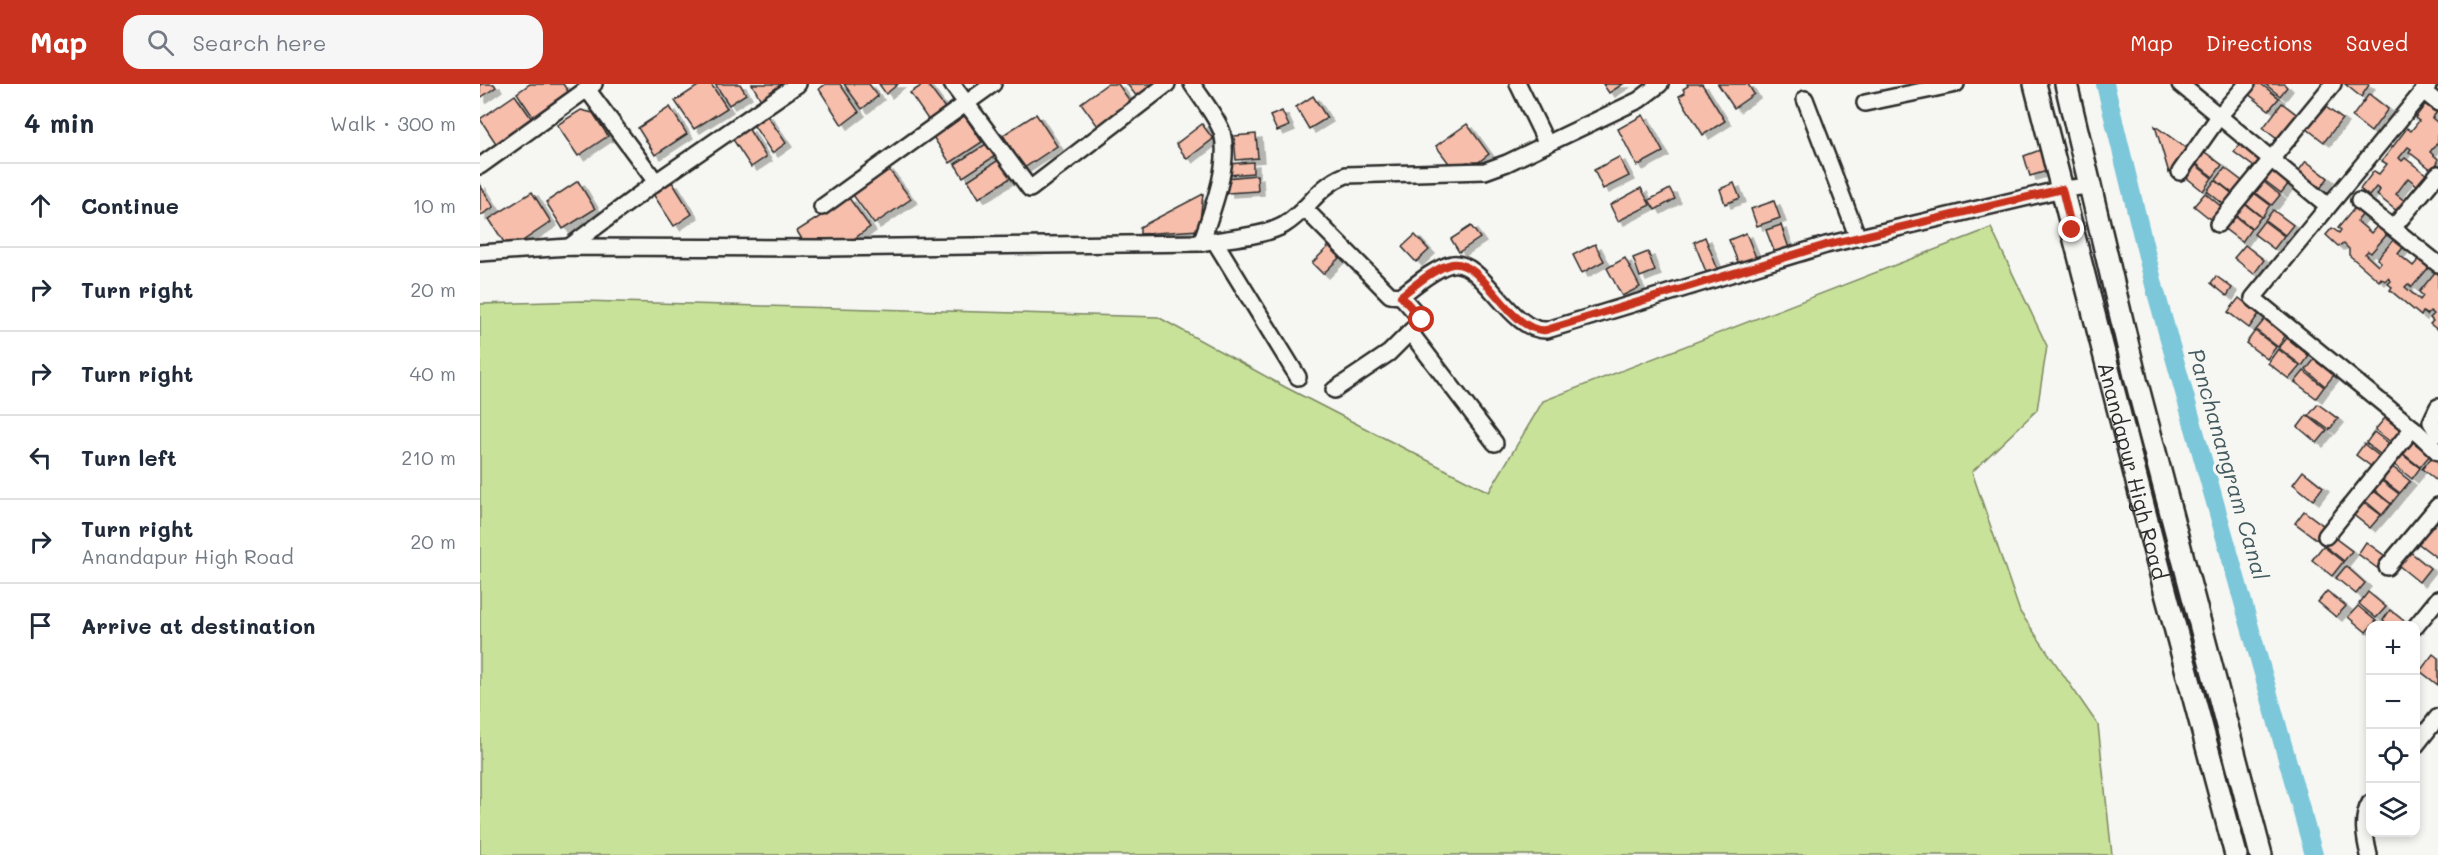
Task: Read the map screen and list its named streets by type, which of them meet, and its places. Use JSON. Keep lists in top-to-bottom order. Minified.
{"streets":{"main road":["Anandapur High Road"]},"water":["Panchanangram Canal"],"page":{"header":"Map","search":"Search here","nav":["Map","Directions","Saved"],"heading":["4 min","Walk · 300 m"],"list":[["Continue","10 m"],["Turn right","20 m"],["Turn right","40 m"],["Turn left","210 m"],["Turn right","Anandapur High Road","20 m"],"Arrive at destination"],"map_buttons":["+","−"]}}
